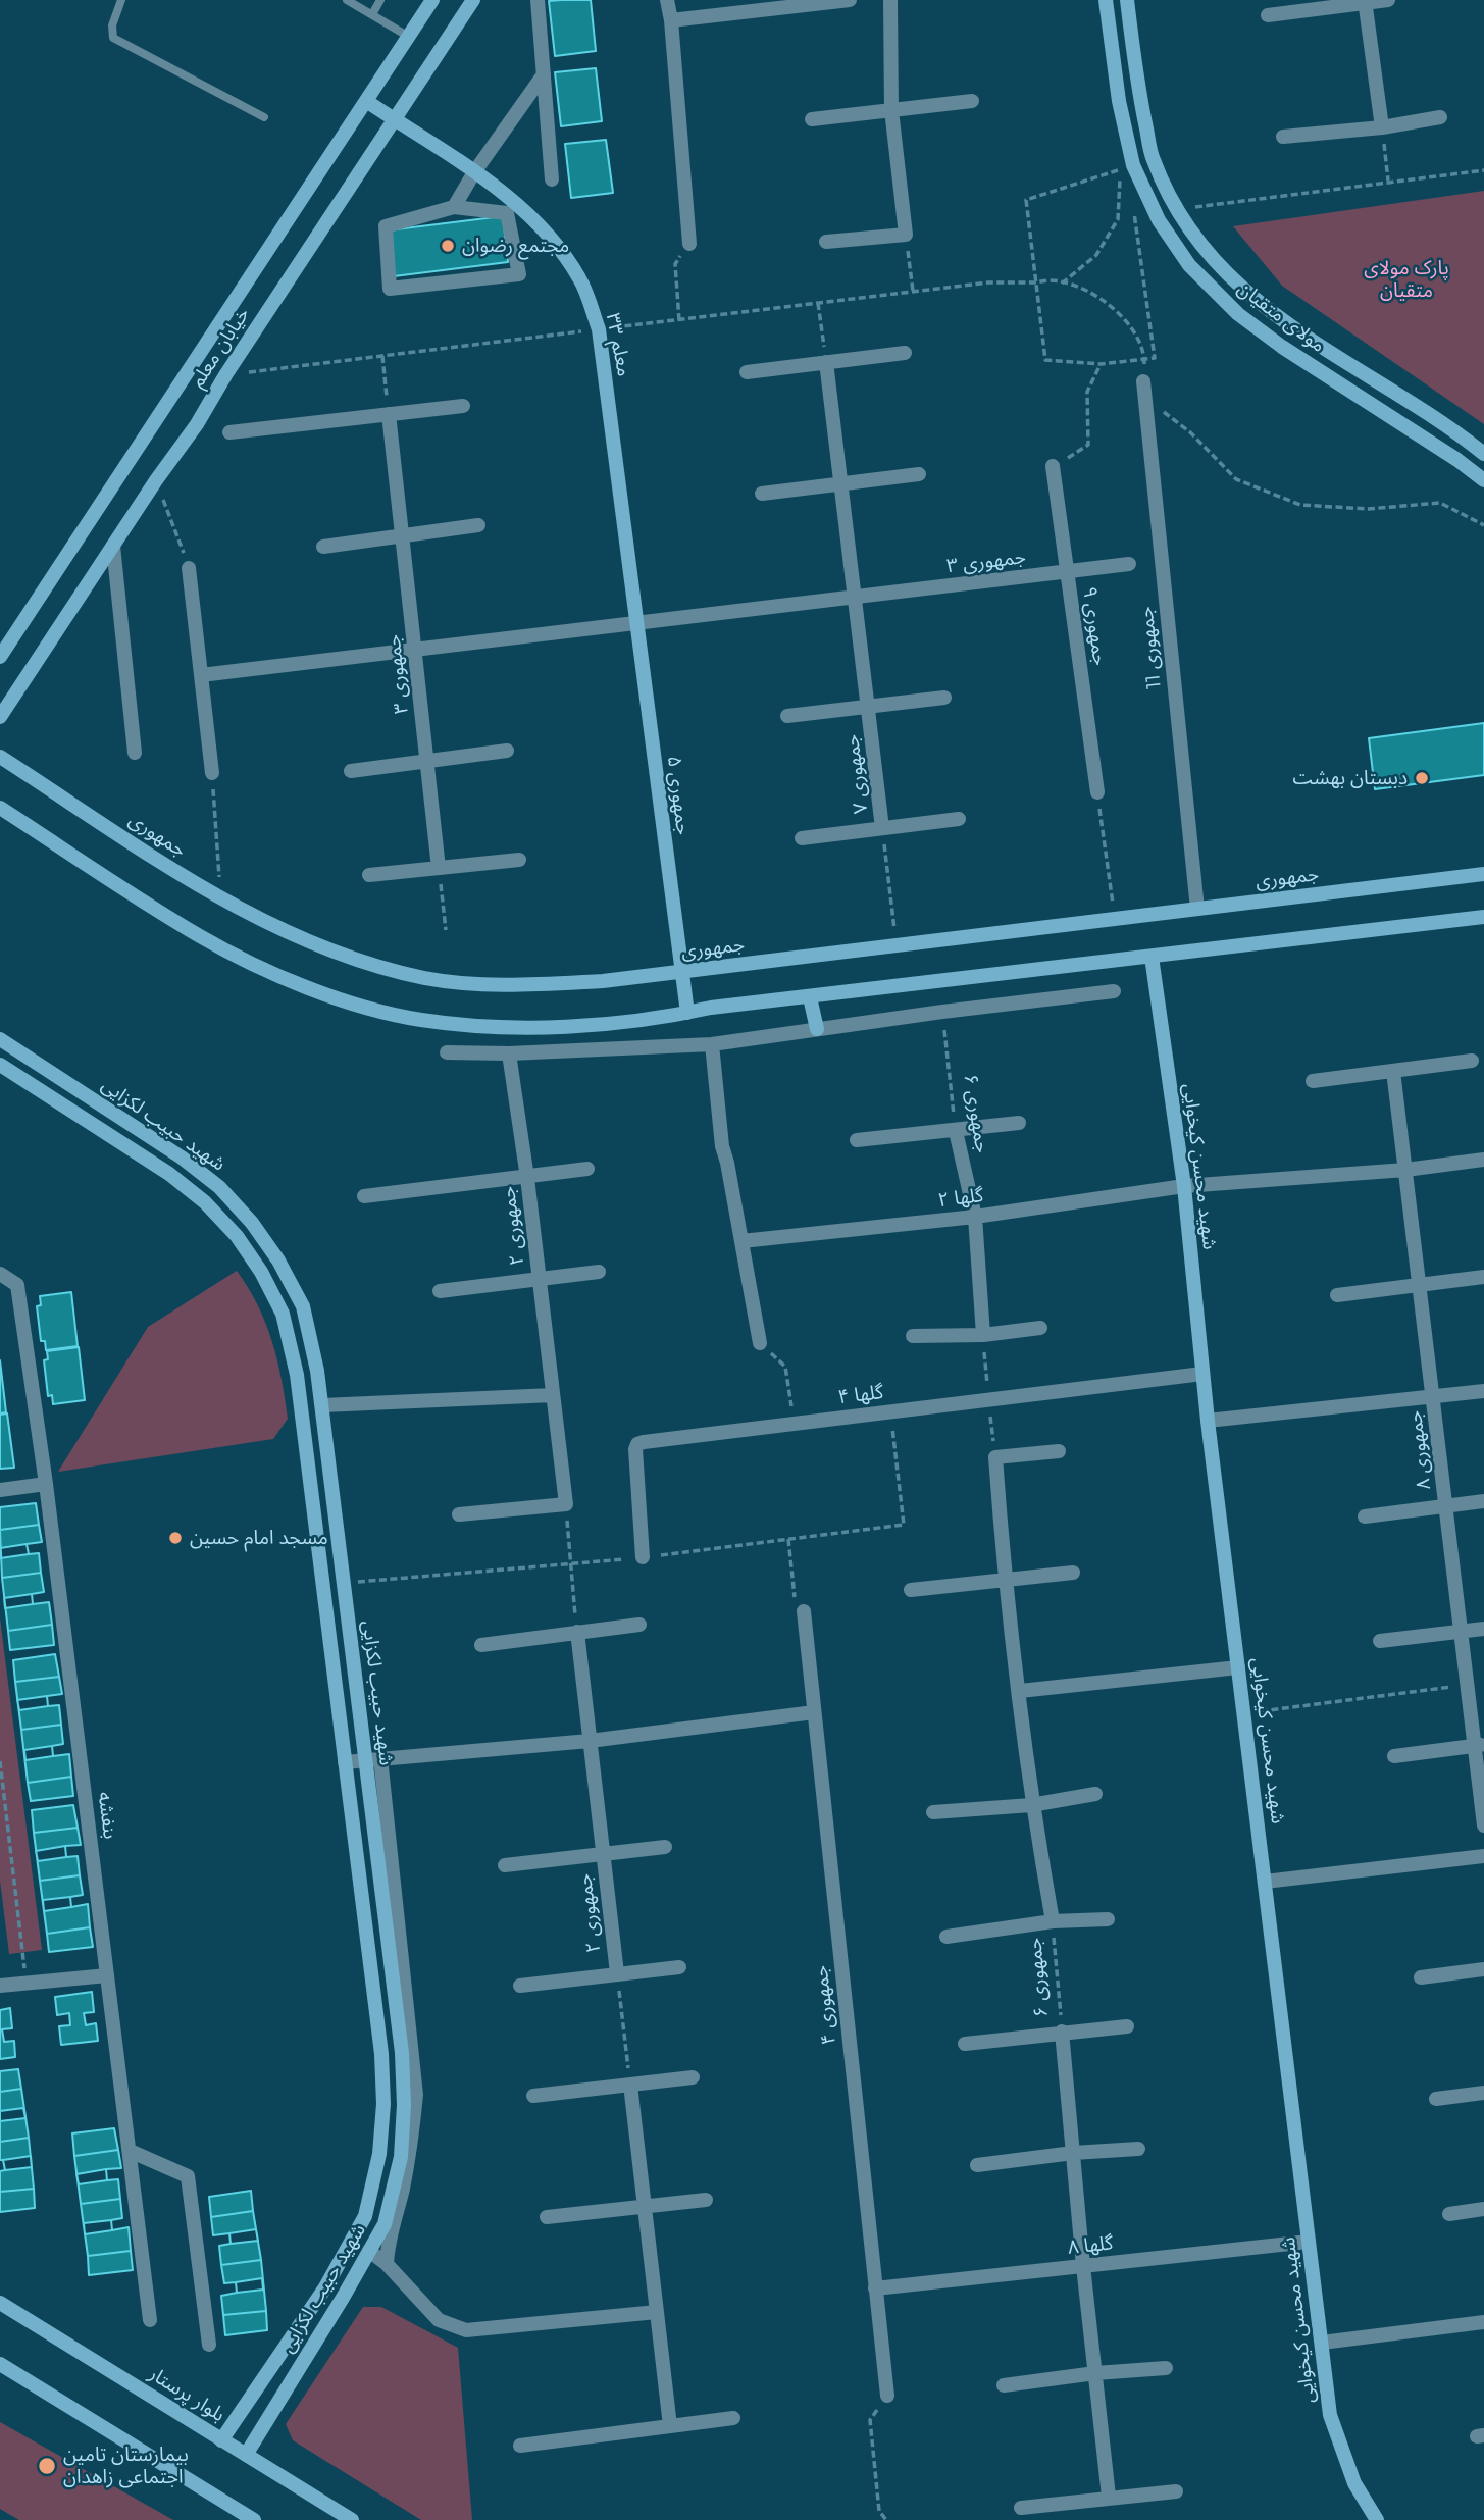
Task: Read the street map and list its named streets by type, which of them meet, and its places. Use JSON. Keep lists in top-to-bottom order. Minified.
{"streets":{"street":["مولای متقیان","معلم ۳۳","خیابان معلم","جمهوری ۳","جمهوری ۹","جمهوری 11","جمهوری ۷","جمهوری ۵","جمهوری","جمهوری ۶","شهید حبیب لکزایی","شهید محسن کیخوایی","گلها ۲","جمهوری ۲","گلها ۴","جمهوری ۸","بنفشه","جمهوری ۴","گلها ۸","بلوار پرستار"]},"crossings":[["معلم ۳۳","خیابان معلم"],["معلم ۳۳","جمهوری ۳"],["معلم ۳۳","جمهوری ۵"],["جمهوری ۳","جمهوری ۹"],["جمهوری ۳","جمهوری ۷"],["جمهوری ۳","جمهوری ۵"],["جمهوری 11","جمهوری"],["جمهوری ۷","جمهوری"],["جمهوری ۵","جمهوری"],["جمهوری ۶","گلها ۲"],["جمهوری ۶","گلها ۸"],["شهید حبیب لکزایی","بلوار پرستار"],["شهید محسن کیخوایی","گلها ۲"],["شهید محسن کیخوایی","گلها ۴"],["شهید محسن کیخوایی","گلها ۸"],["گلها ۲","جمهوری ۸"],["جمهوری ۴","گلها ۸"]],"parks":["پارک مولای متقیان"],"places":["مجتمع رضوان","دبستان بهشت","مسجد امام حسین","بیمارستان تامین اجتماعی زاهدان"]}
